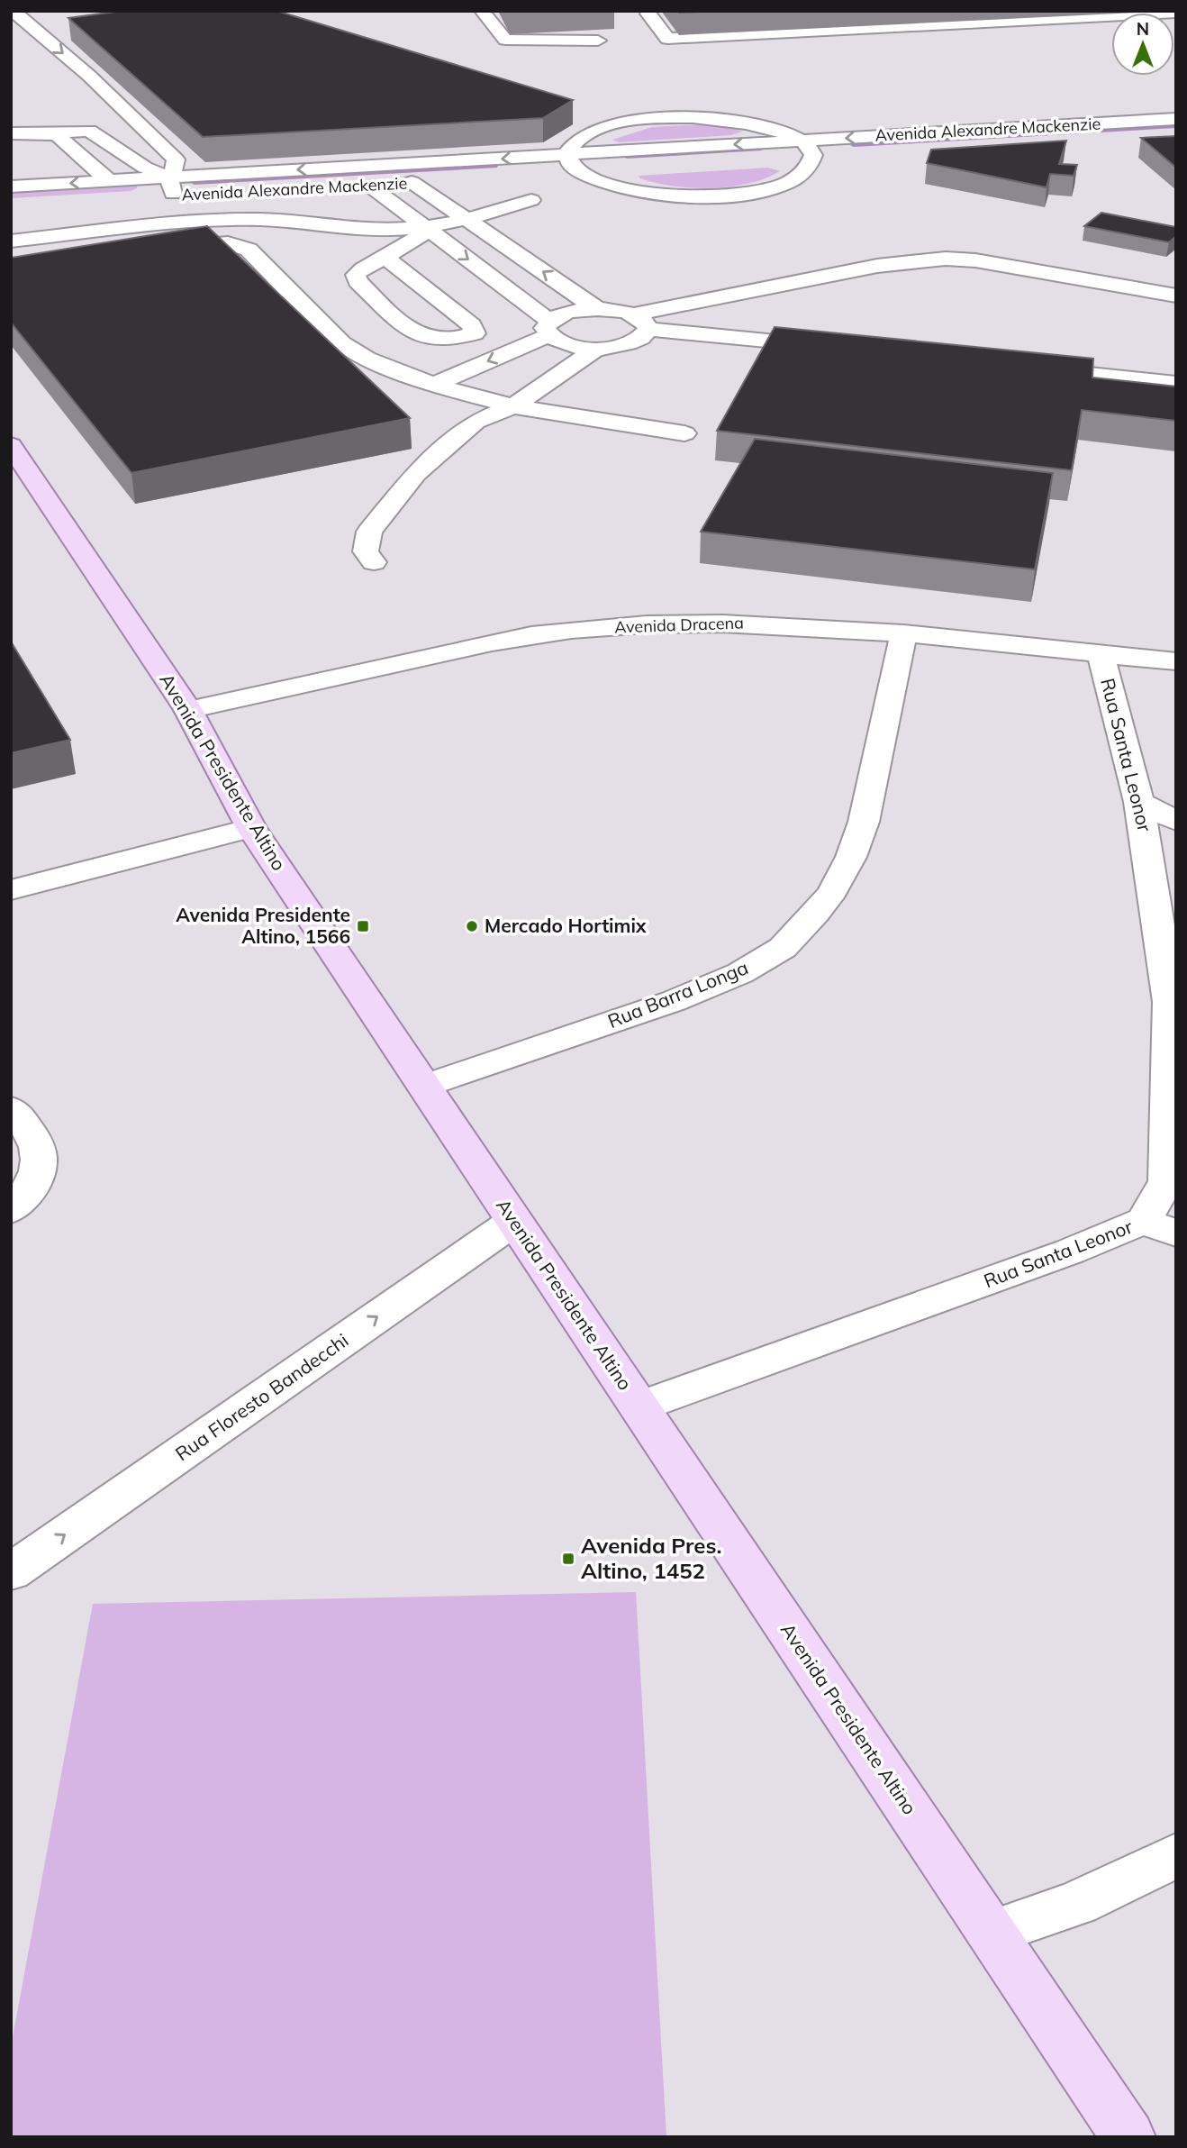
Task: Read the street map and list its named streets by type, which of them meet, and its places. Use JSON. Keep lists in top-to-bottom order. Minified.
{"streets":{"main road":["Avenida Presidente Altino"],"street":["Avenida Alexandre Mackenzie","Avenida Dracena","Rua Santa Leonor","Rua Barra Longa","Rua Floresto Bandecchi"]},"crossings":[["Avenida Dracena","Rua Santa Leonor"],["Avenida Dracena","Avenida Presidente Altino"],["Avenida Dracena","Rua Barra Longa"],["Rua Santa Leonor","Avenida Presidente Altino"],["Avenida Presidente Altino","Rua Barra Longa"],["Avenida Presidente Altino","Rua Floresto Bandecchi"]],"one_way":["Rua Floresto Bandecchi"],"places":{"transit":["Avenida Presidente Altino, 1566","Avenida Pres. Altino, 1452"],"other":["Mercado Hortimix"]},"north":"top"}
